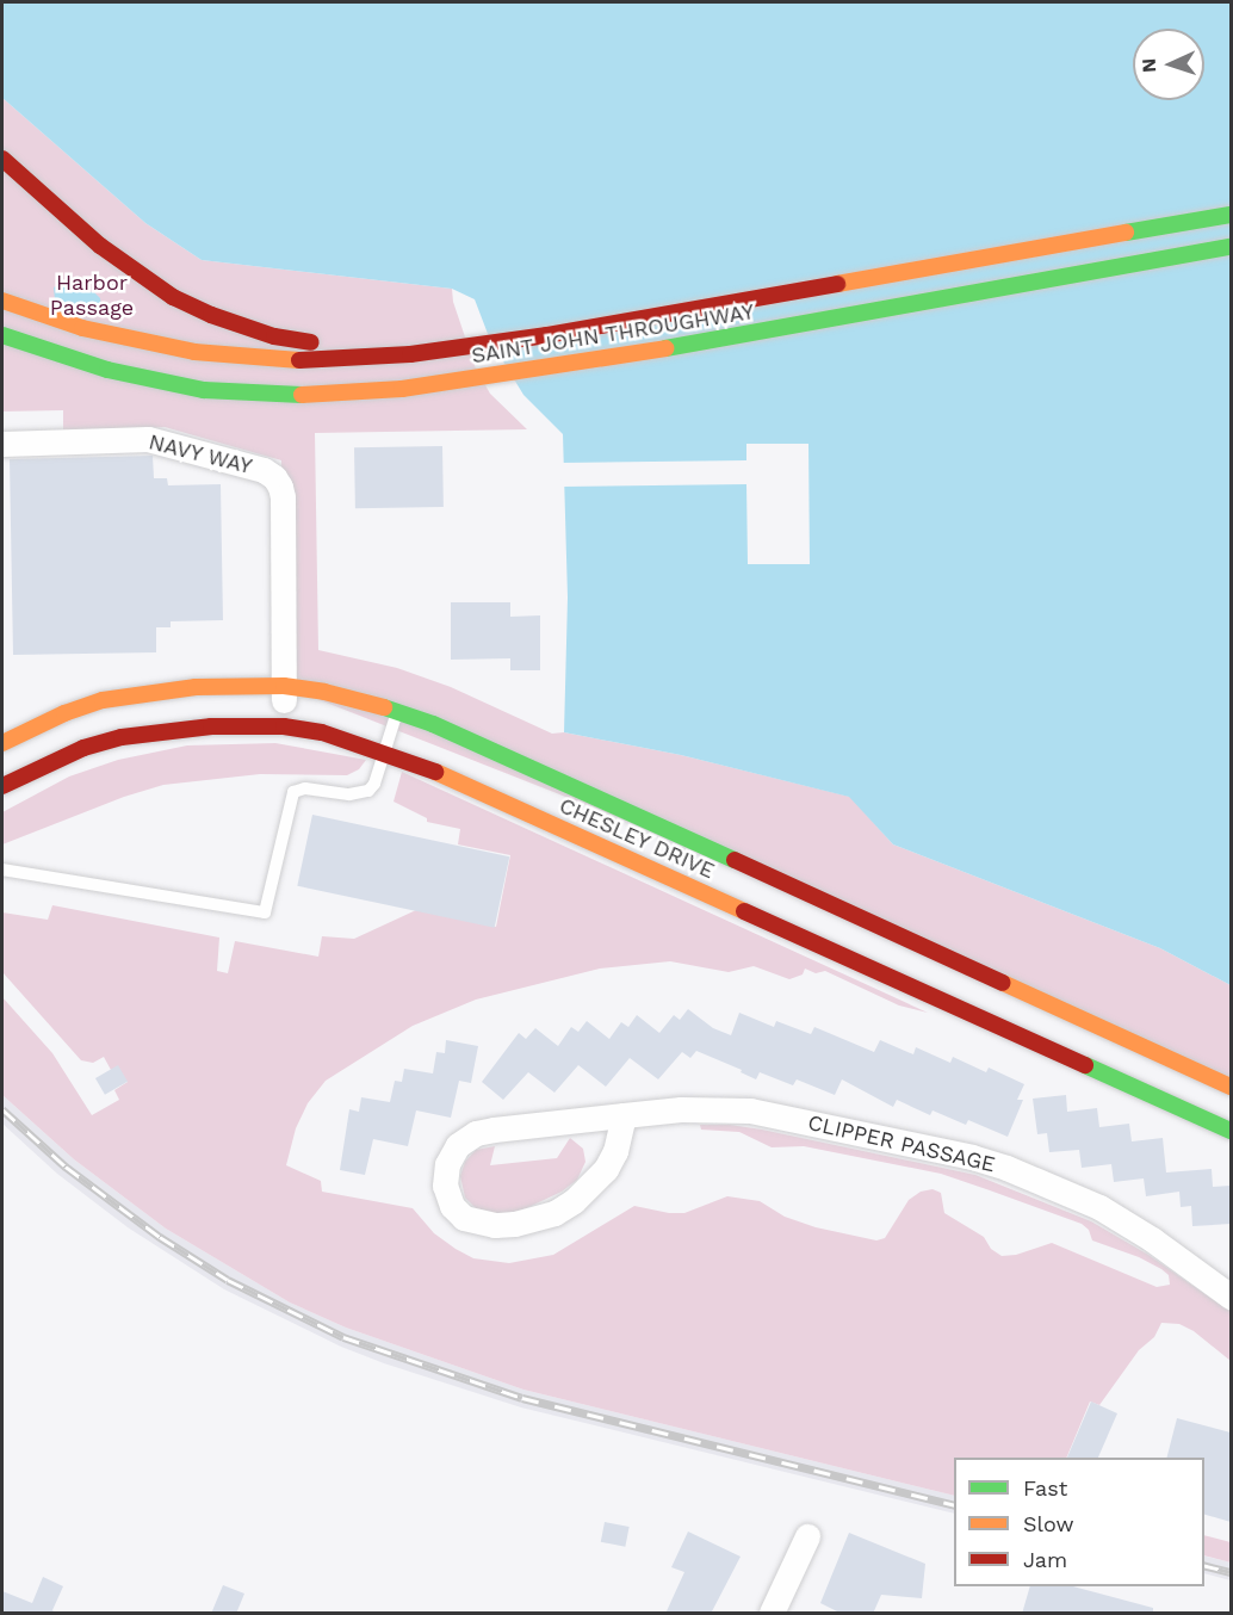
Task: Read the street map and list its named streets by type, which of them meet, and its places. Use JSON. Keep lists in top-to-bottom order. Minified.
{"streets":{"main road":["SAINT JOHN THROUGHWAY","CHESLEY DRIVE"],"street":["NAVY WAY","CLIPPER PASSAGE"]},"crossings":[["NAVY WAY","CHESLEY DRIVE"]],"parks":["Harbor Passage"],"legend":["Fast","Slow","Jam"],"north":"left"}
